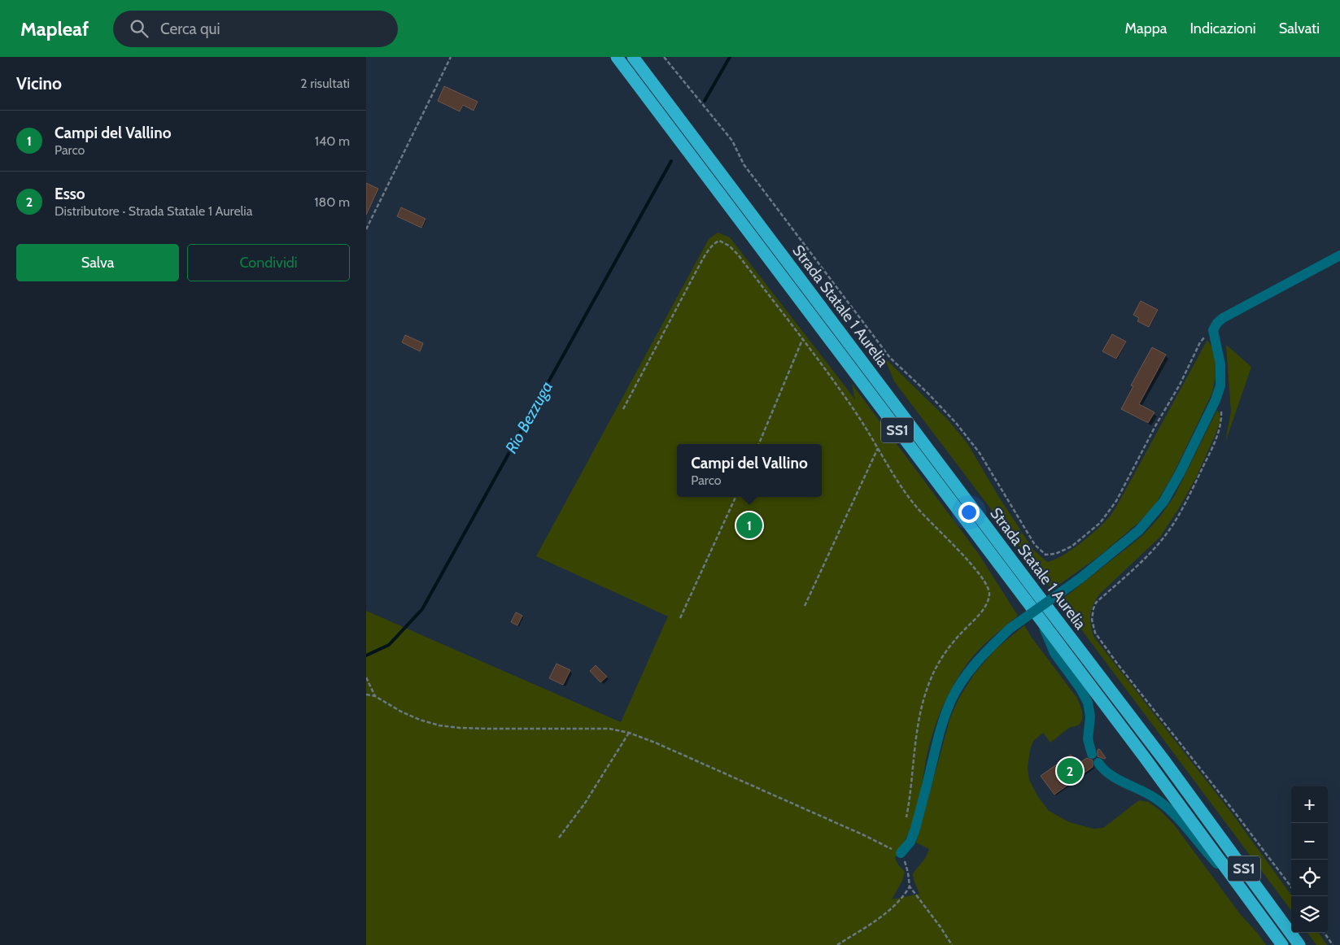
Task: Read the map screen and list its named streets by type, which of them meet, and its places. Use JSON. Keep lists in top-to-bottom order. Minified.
{"streets":{"highway":["Strada Statale 1 Aurelia","SS1"]},"water":["Rio Bezzuga"],"page":{"header":"Mapleaf","search":"Cerca qui","nav":["Mappa","Indicazioni","Salvati"],"heading":["Vicino","2 risultati"],"list":[{"mark":"1","name":"Campi del Vallino","note":"Parco","value":"140 m"},{"mark":"2","name":"Esso","note":"Distributore · Strada Statale 1 Aurelia","value":"180 m"}],"buttons":["Salva","Condividi"],"popup":["Campi del Vallino","Parco"],"pins":["1","2"],"map_buttons":["+","−"]}}
